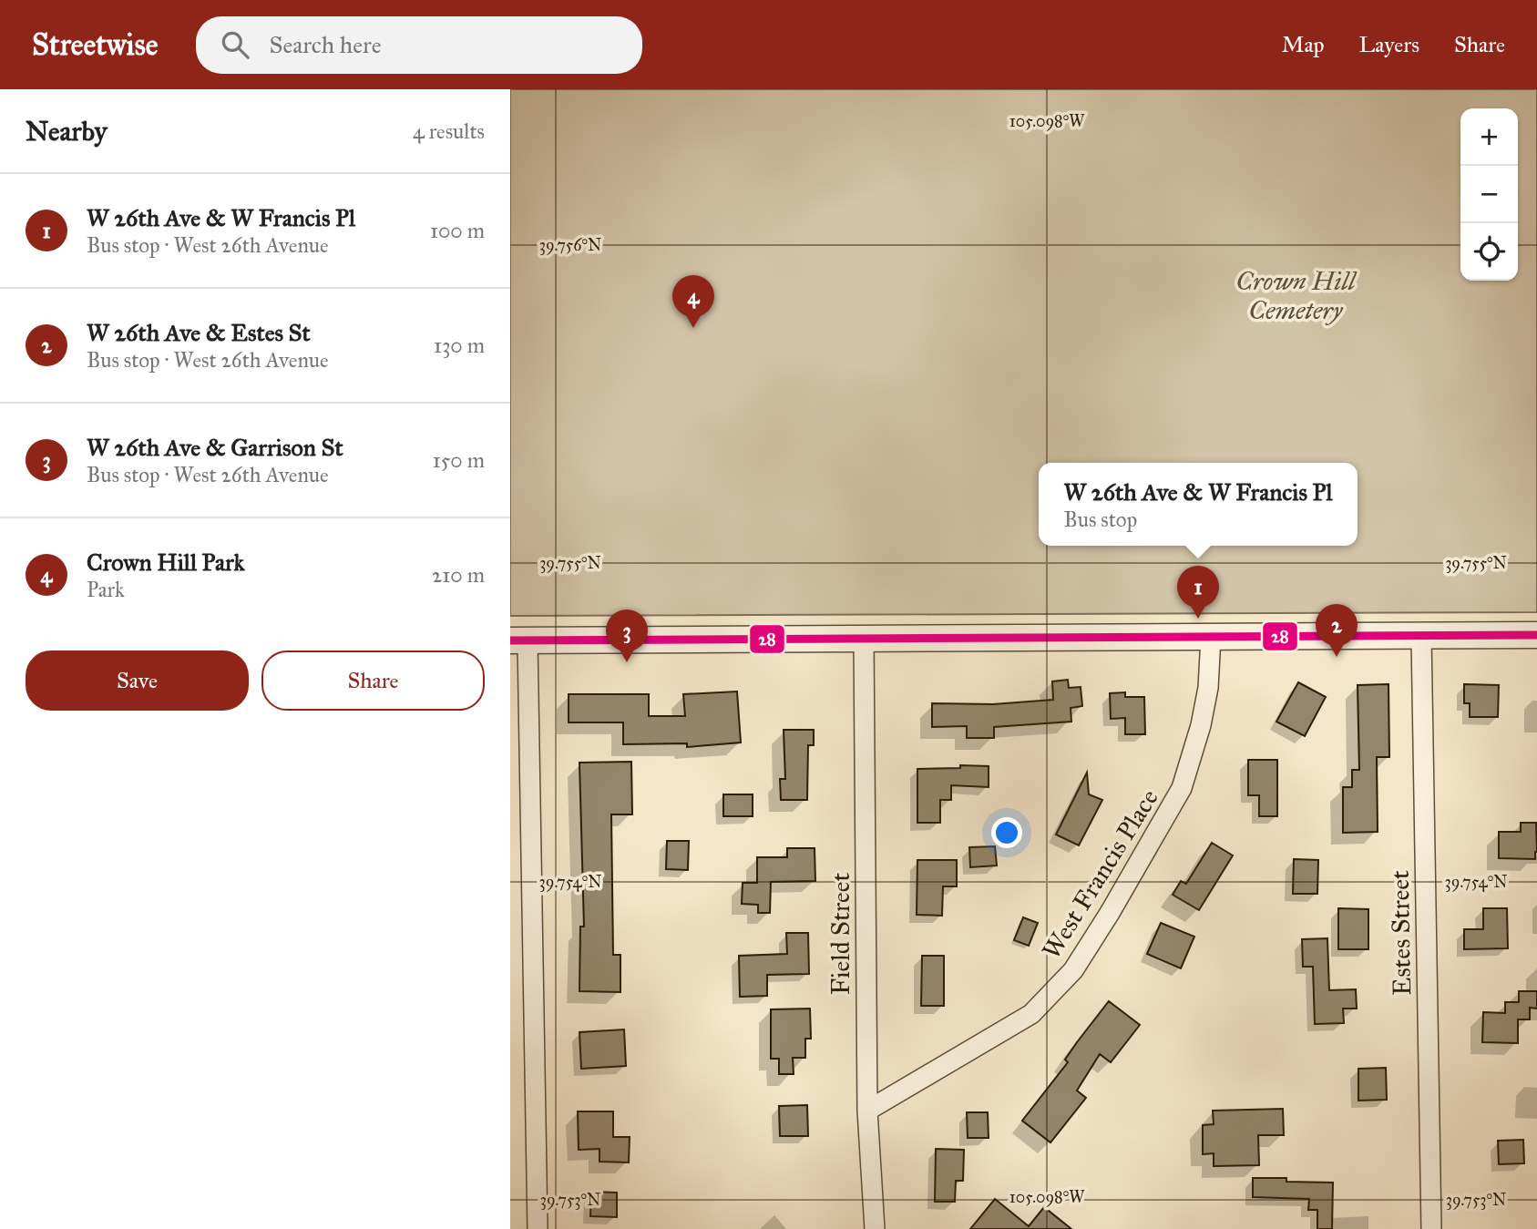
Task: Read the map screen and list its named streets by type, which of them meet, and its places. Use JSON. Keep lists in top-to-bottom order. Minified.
{"streets":{"street":["West Francis Place","Estes Street","Field Street"]},"crossings":[["West Francis Place","Field Street"]],"parks":["Crown Hill Cemetery"],"lines":["transit line 28"],"page":{"header":"Streetwise","search":"Search here","nav":["Map","Layers","Share"],"heading":["Nearby","4 results"],"map_buttons":["+","−"],"list":[{"mark":"1","name":"W 26th Ave & W Francis Pl","note":"Bus stop · West 26th Avenue","value":"100 m"},{"mark":"2","name":"W 26th Ave & Estes St","note":"Bus stop · West 26th Avenue","value":"130 m"},{"mark":"3","name":"W 26th Ave & Garrison St","note":"Bus stop · West 26th Avenue","value":"150 m"},{"mark":"4","name":"Crown Hill Park","note":"Park","value":"210 m"}],"pins":["4","1","2","3"],"popup":["W 26th Ave & W Francis Pl","Bus stop"],"buttons":["Save","Share"]},"coordinates":["105.098°W","39.756°N","39.755°N","39.754°N","39.753°N"]}
